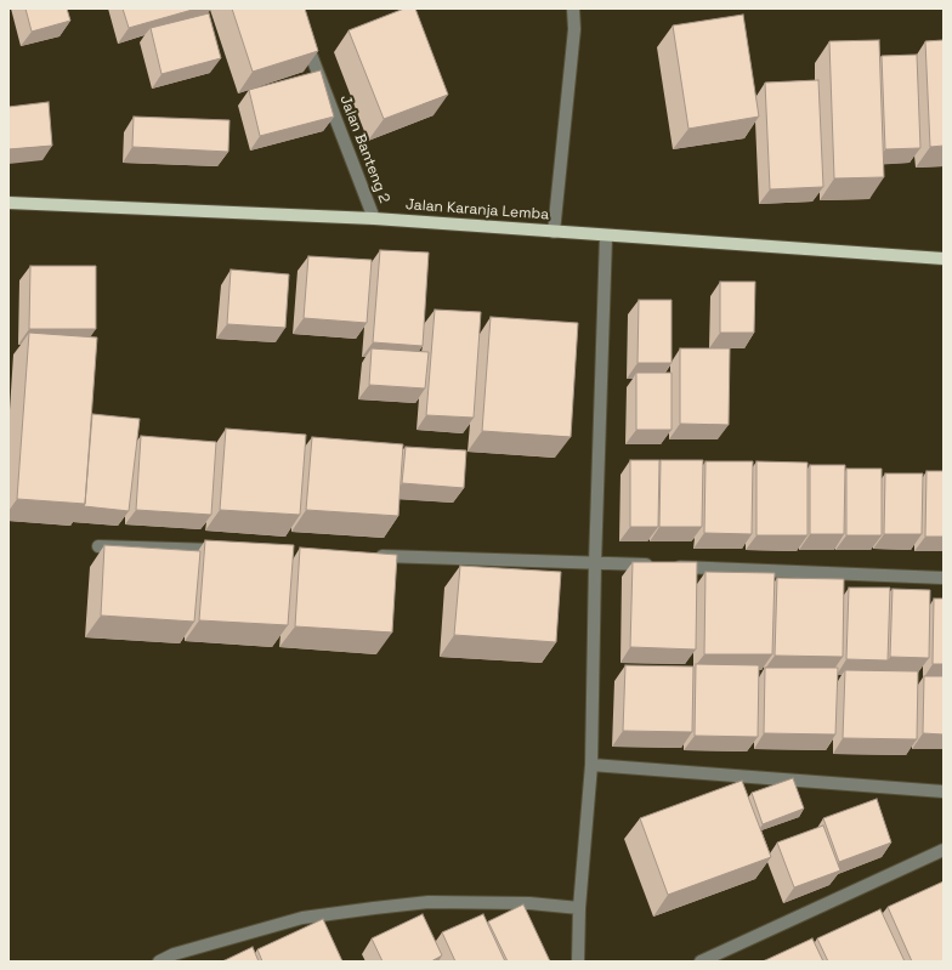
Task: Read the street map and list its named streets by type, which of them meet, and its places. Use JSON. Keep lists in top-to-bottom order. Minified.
{"streets":{"main road":["Jalan Karanja Lemba"],"street":["Jalan Banteng 2"]},"crossings":[["Jalan Banteng 2","Jalan Karanja Lemba"]]}
